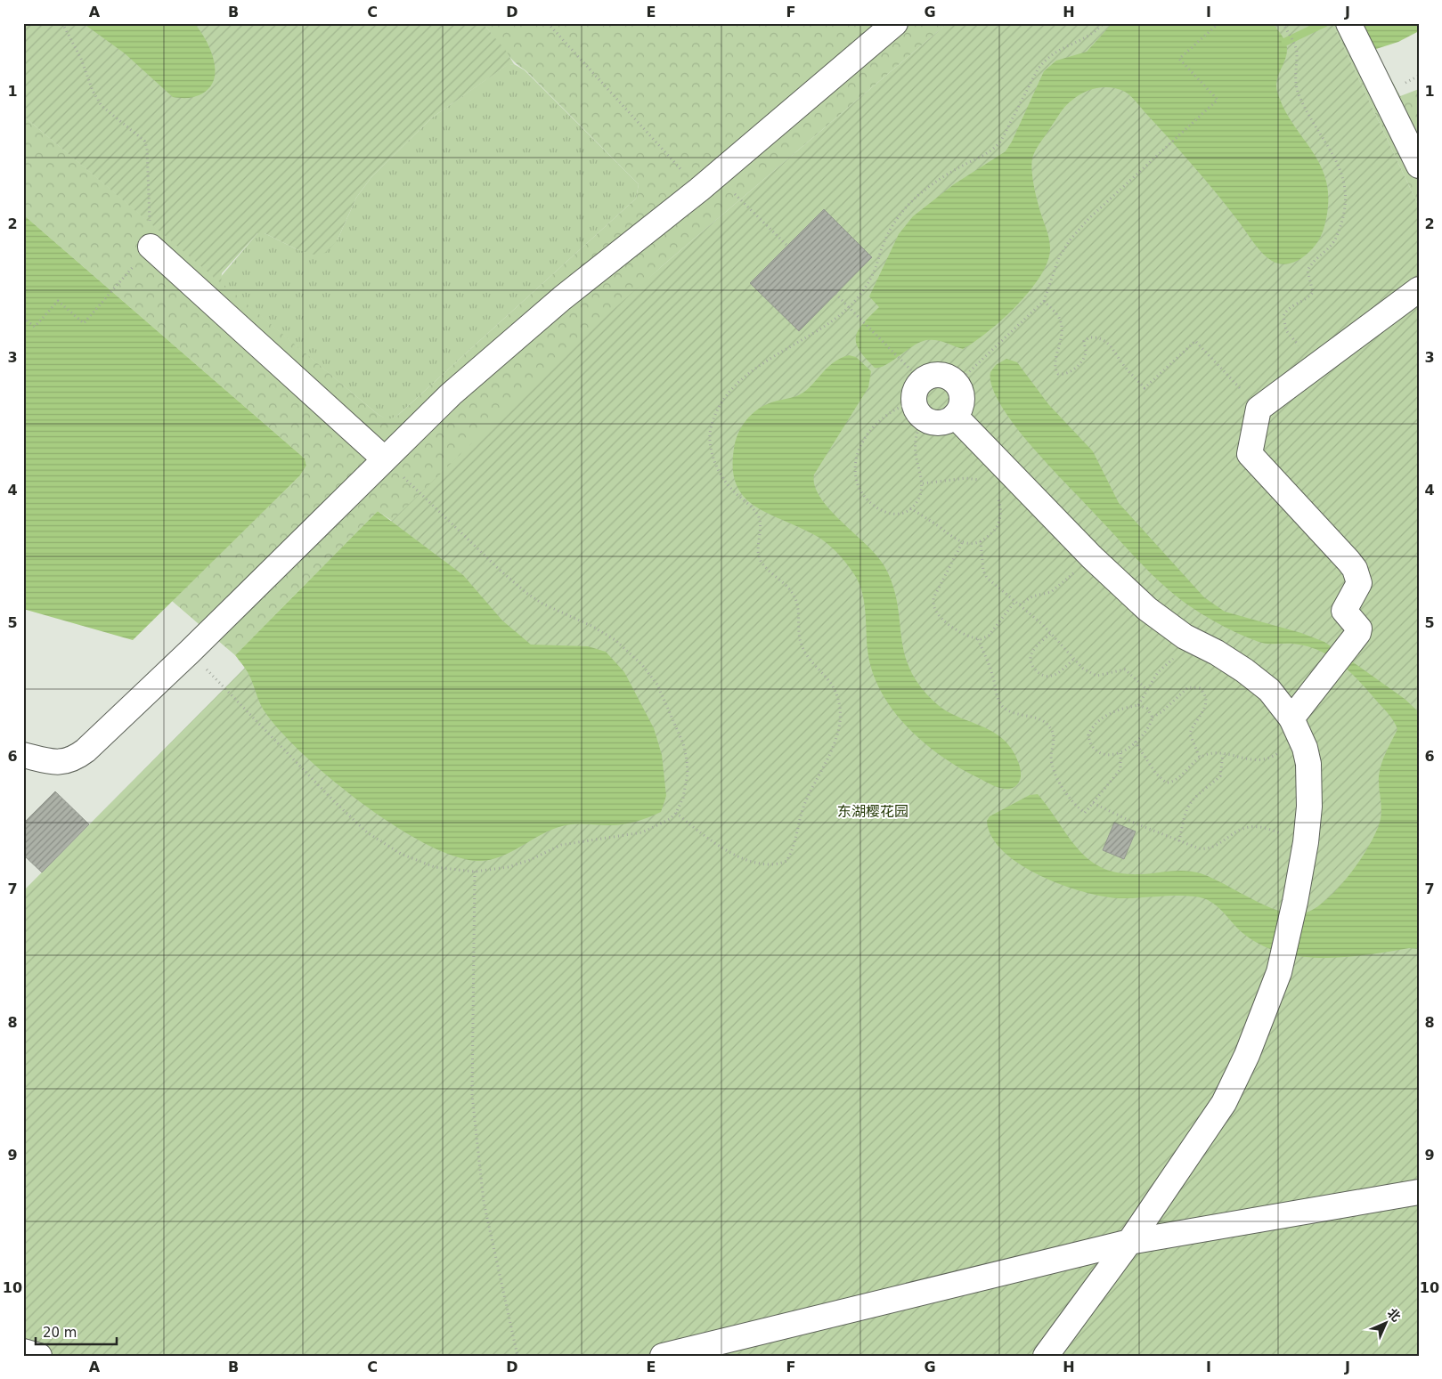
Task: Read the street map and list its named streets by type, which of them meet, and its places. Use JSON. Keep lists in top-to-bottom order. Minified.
{"parks":["东湖樱花园"],"scale_bar":"20 m","north":"top right","grid":{"columns":["A","B","C","D","E","F","G","H","I","J"],"rows":["1","2","3","4","5","6","7","8","9","10"]}}
